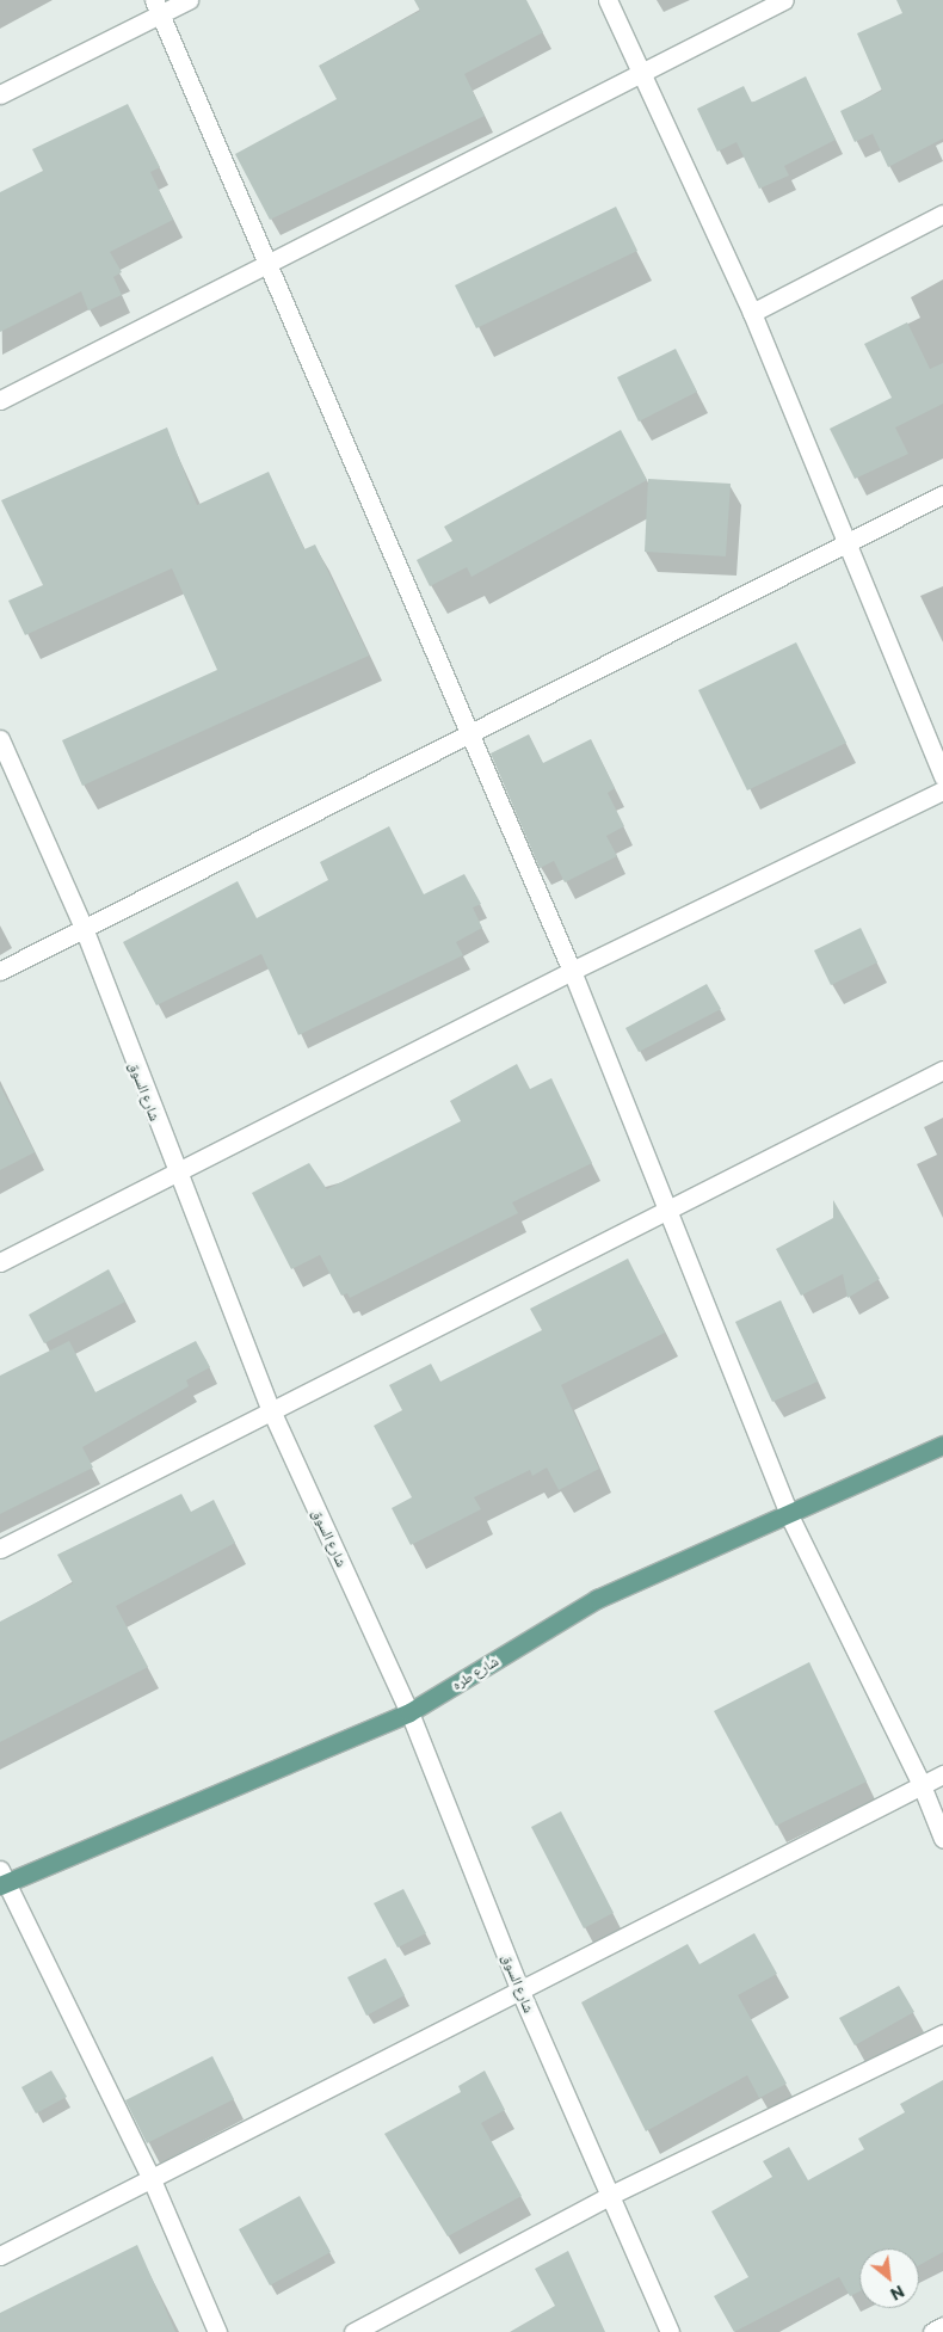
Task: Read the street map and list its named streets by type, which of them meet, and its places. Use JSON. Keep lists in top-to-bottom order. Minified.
{"streets":{"main road":["شارع طره"],"street":["شارع السوق"]},"crossings":[["شارع السوق","شارع طره"]],"north":"bottom right"}
